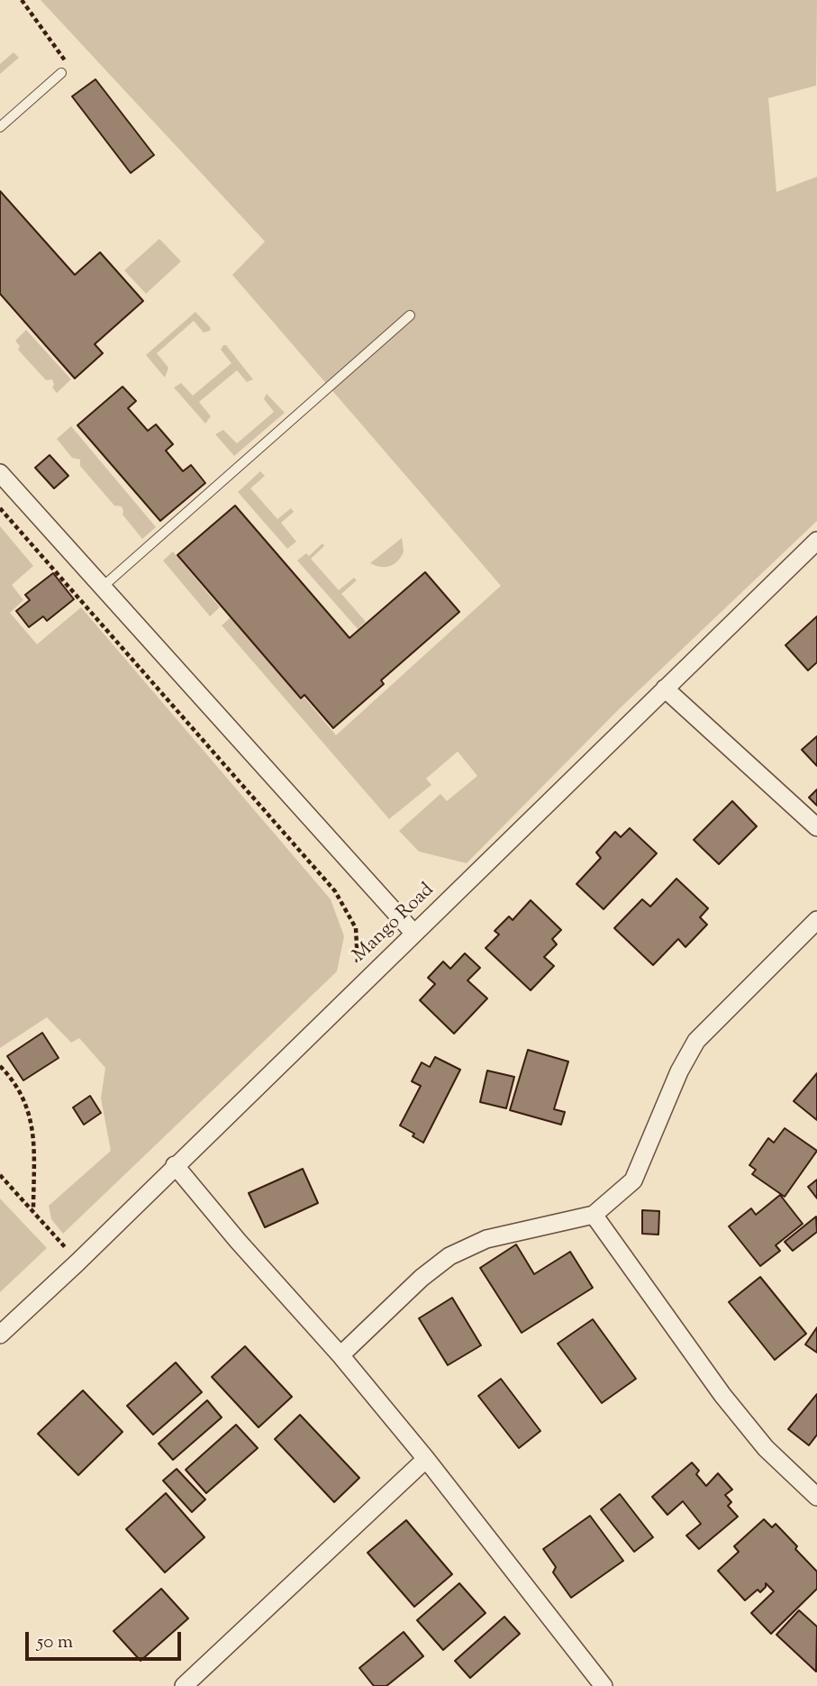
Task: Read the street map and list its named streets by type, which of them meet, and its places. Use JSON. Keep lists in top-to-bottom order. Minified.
{"streets":{"street":["Mango Road"]},"scale_bar":"50 m"}
